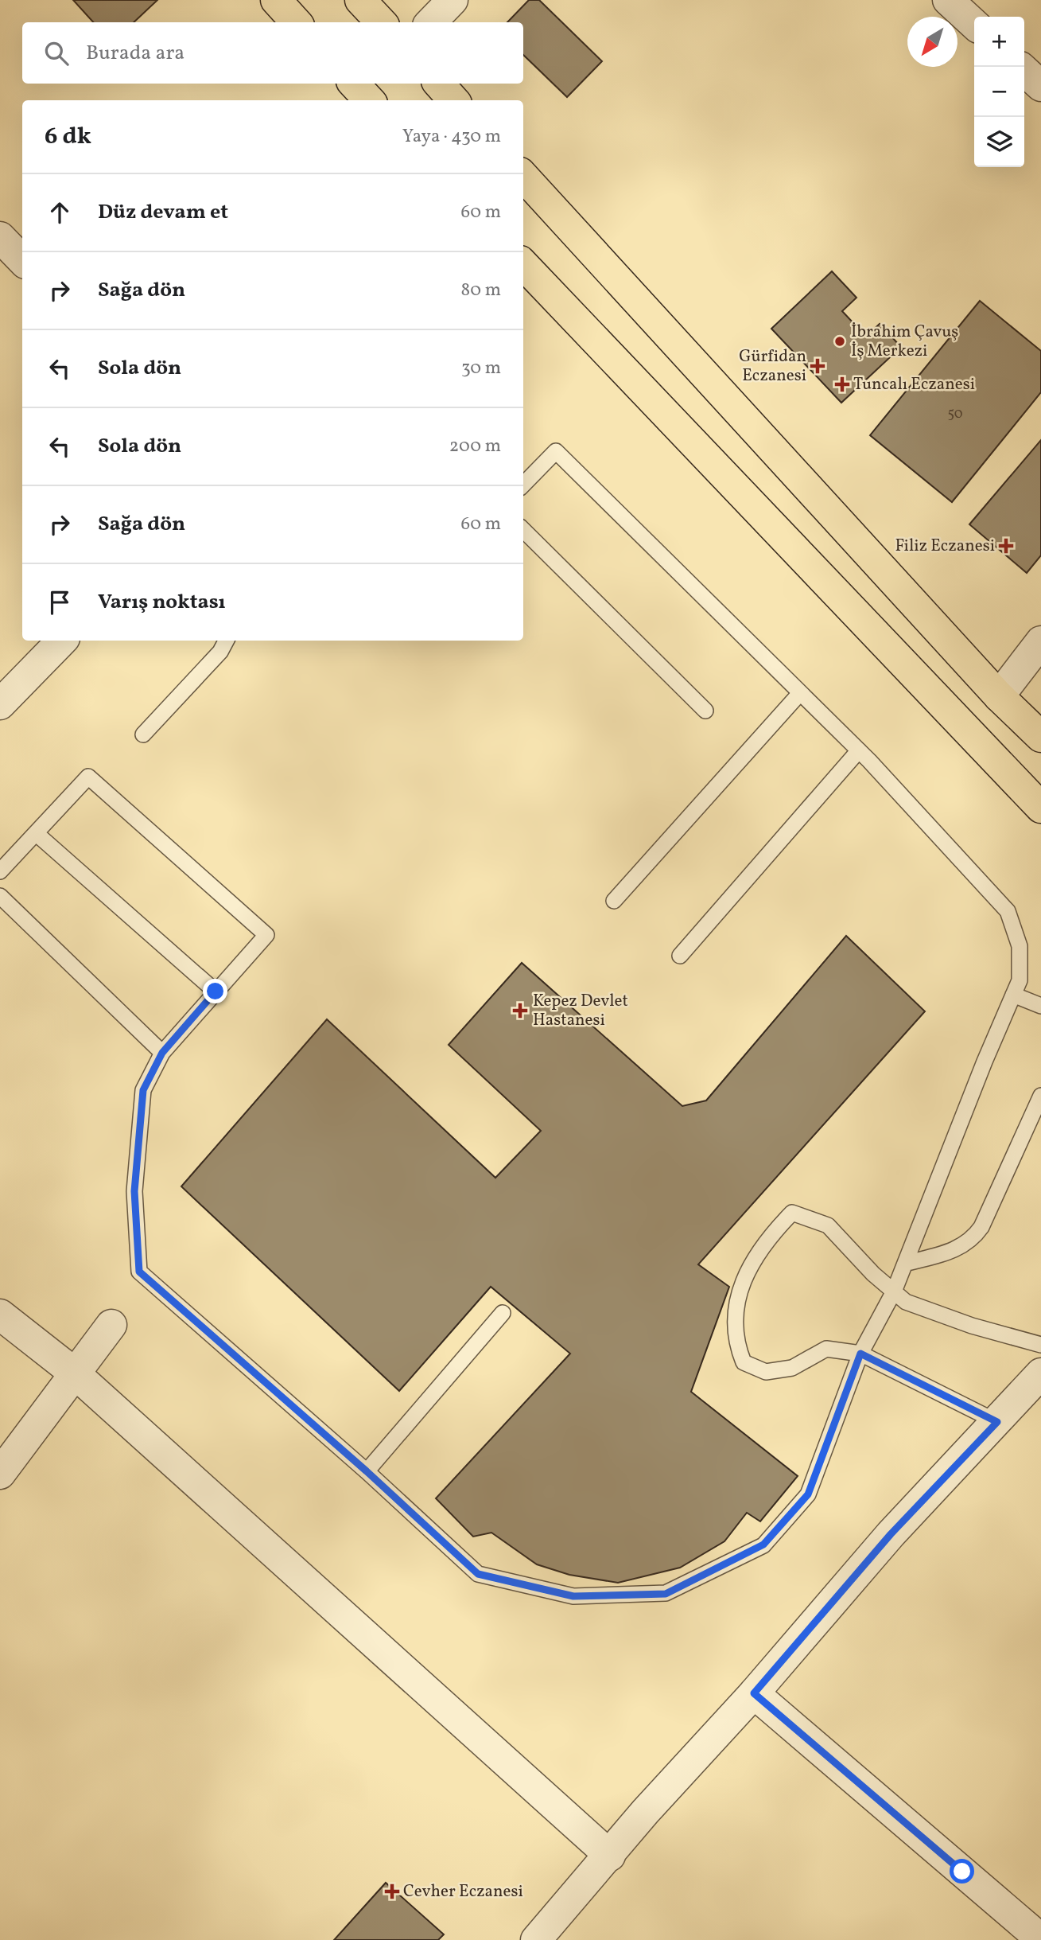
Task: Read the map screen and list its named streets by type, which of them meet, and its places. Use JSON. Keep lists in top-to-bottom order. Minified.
{"places":{"other":["İbrahim Çavuş İş Merkezi"],"health":["Gürfidan Eczanesi","Tuncalı Eczanesi","Filiz Eczanesi","Kepez Devlet Hastanesi","Cevher Eczanesi"]},"house_numbers":["50"],"north":"bottom left","page":{"map_buttons":["+","−"],"search":"Burada ara","heading":["6 dk","Yaya · 430 m"],"list":[["Düz devam et","60 m"],["Sağa dön","80 m"],["Sola dön","30 m"],["Sola dön","200 m"],["Sağa dön","60 m"],"Varış noktası"]}}
